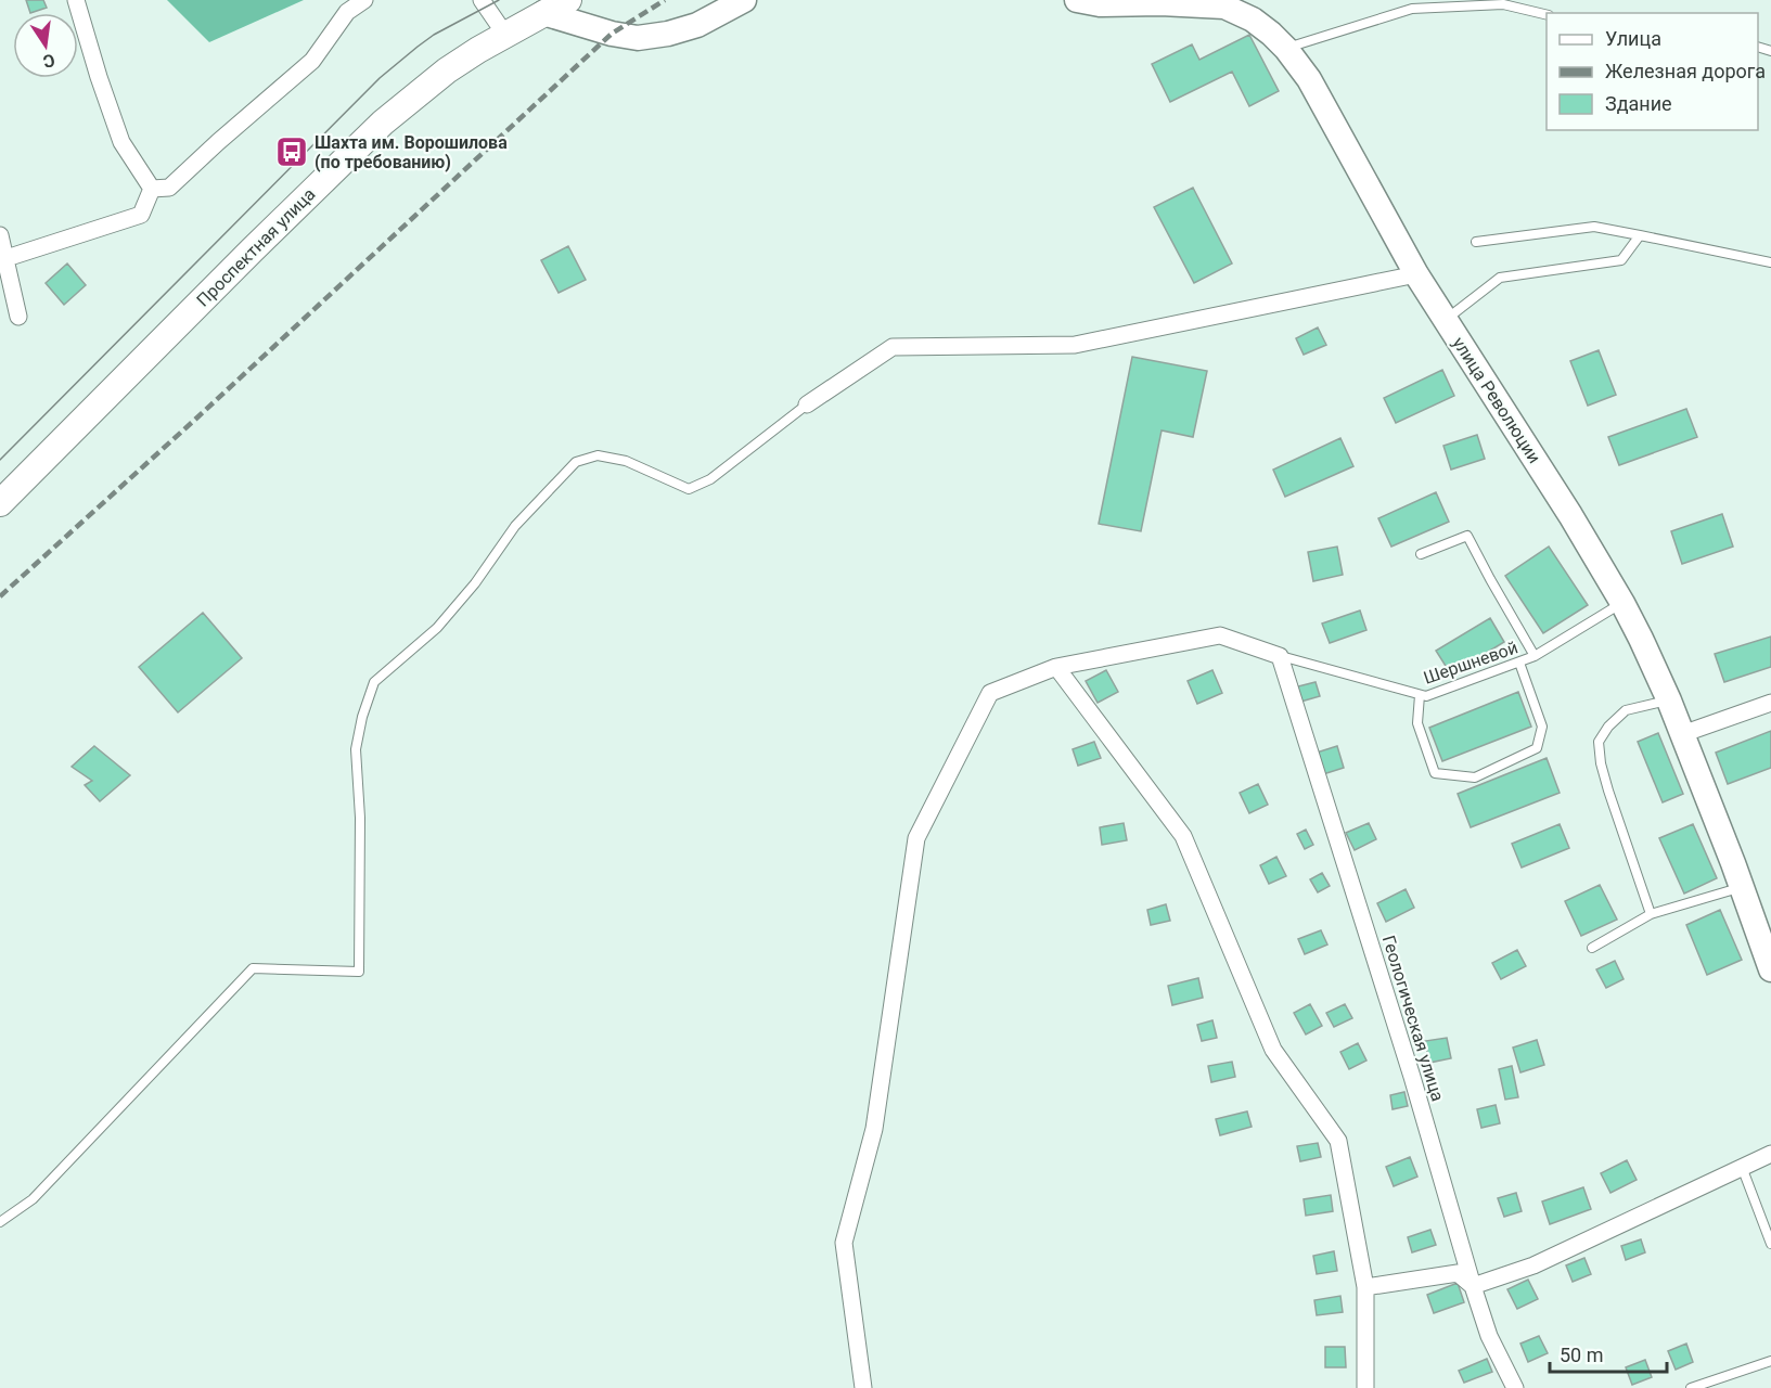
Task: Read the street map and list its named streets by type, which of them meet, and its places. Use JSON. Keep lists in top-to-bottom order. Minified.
{"streets":{"main road":["Проспектная улица"],"street":["улица Революции","Геологическая улица"],"lane":["Шершневой"]},"crossings":[["улица Революции","Шершневой"],["Шершневой","Геологическая улица"]],"places":{"bus stop":["Шахта им. Ворошилова (по требованию)"]},"legend":["Улица","Железная дорога","Здание"],"scale_bar":"50 m","north":"bottom"}
